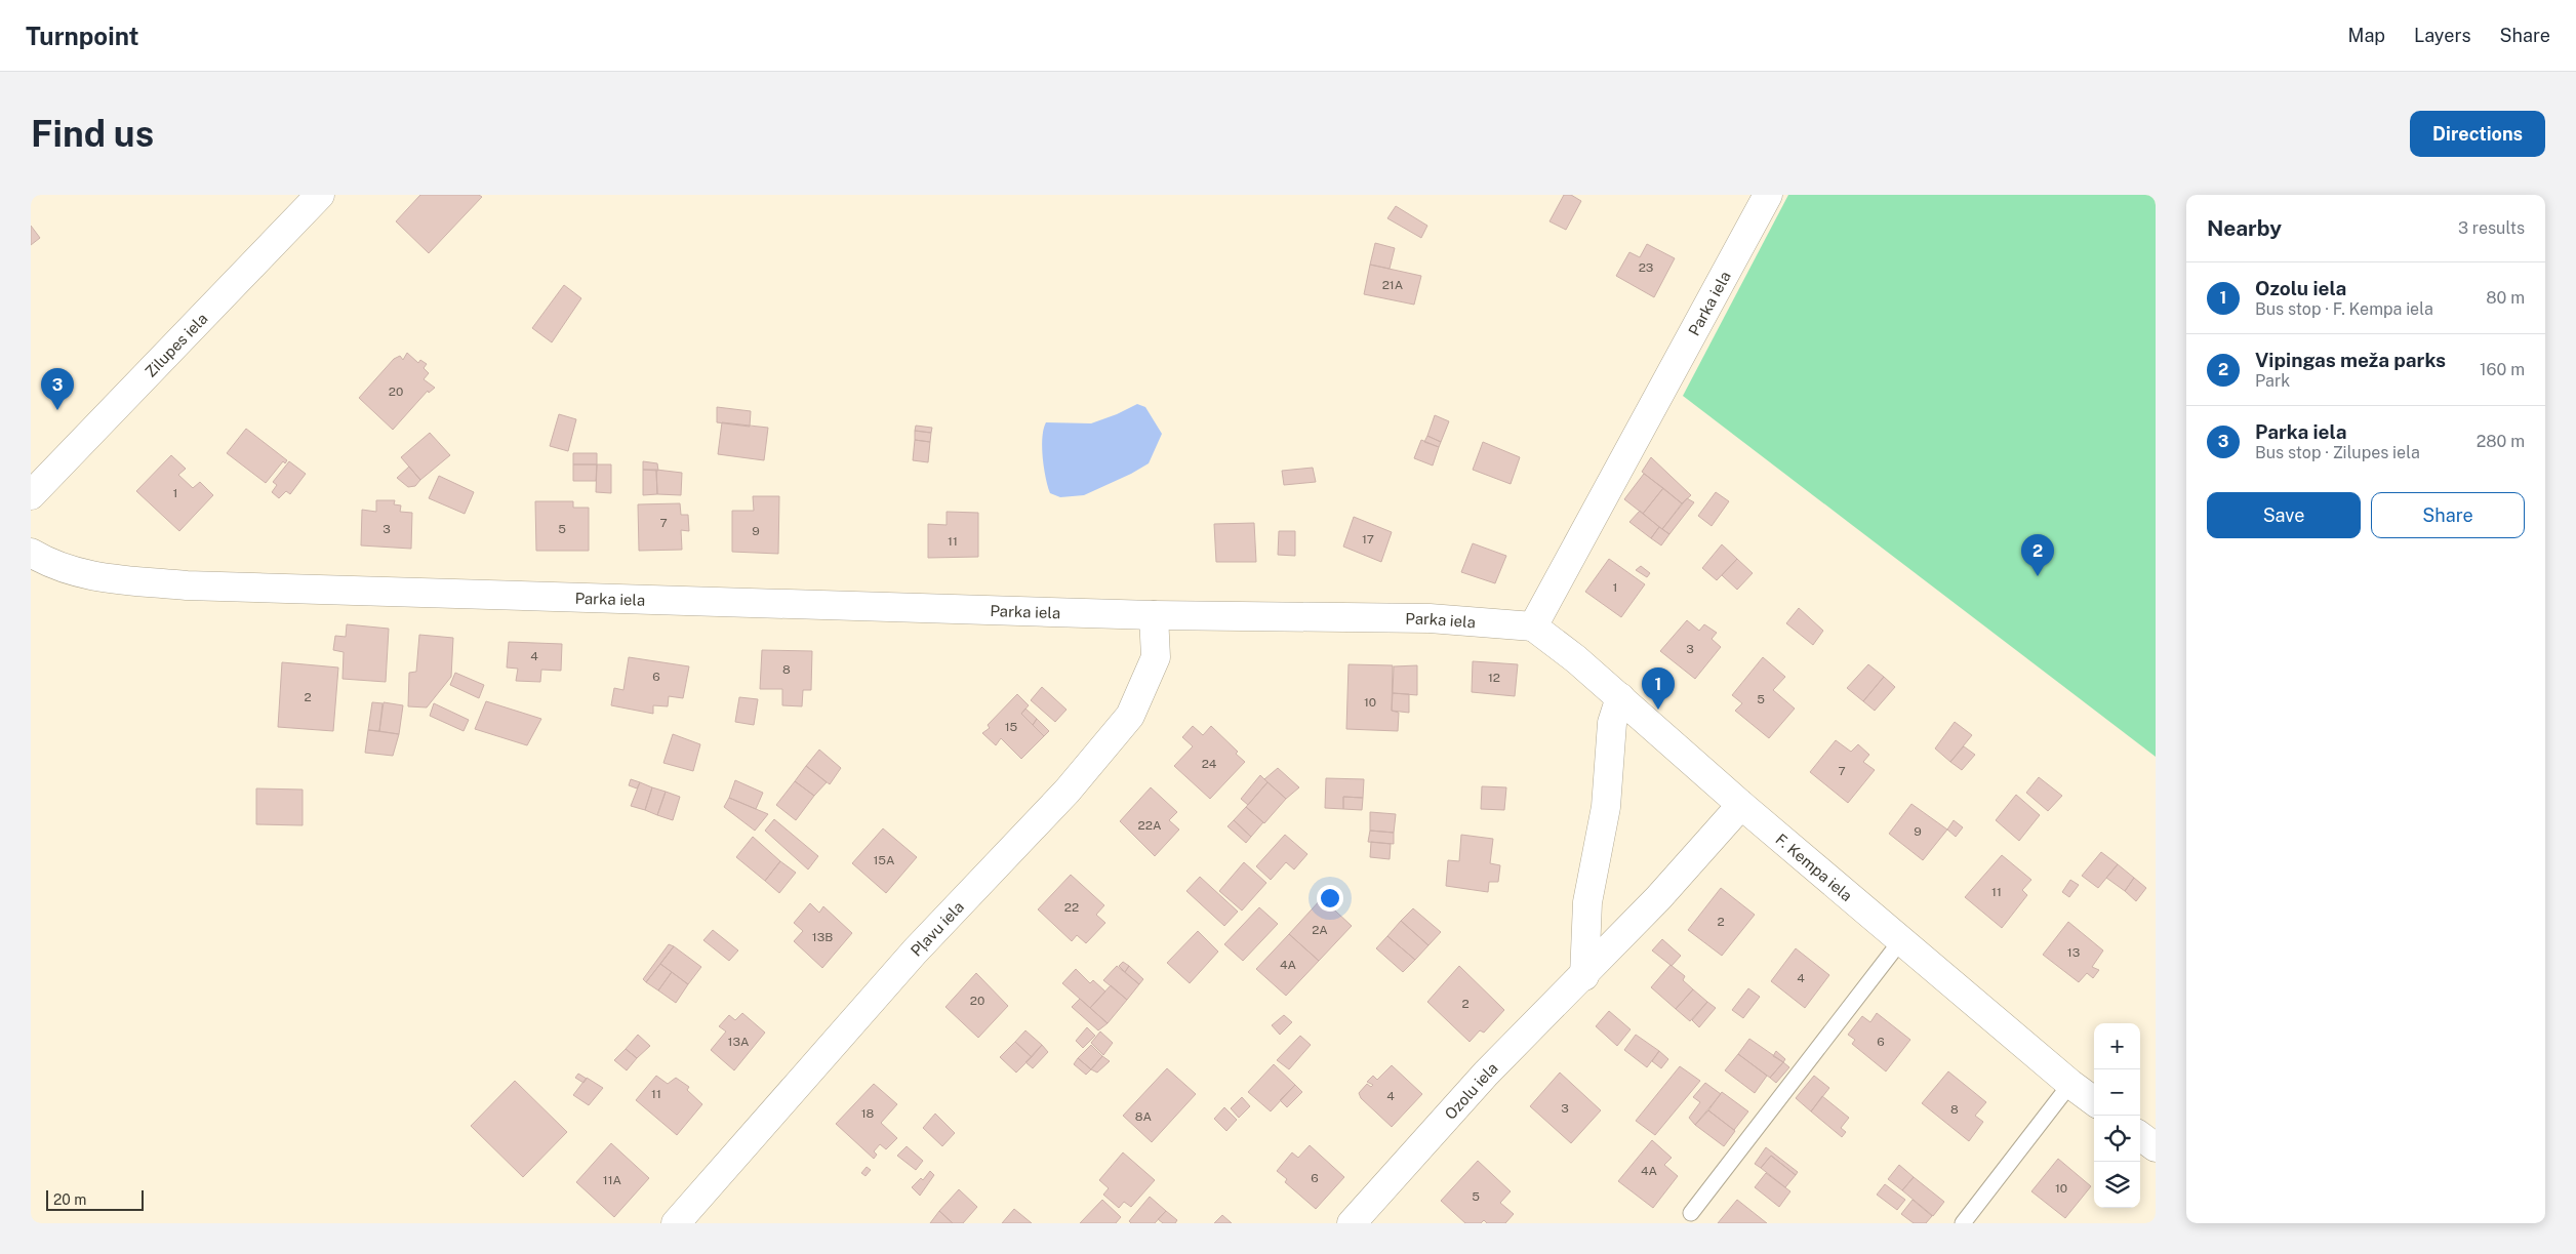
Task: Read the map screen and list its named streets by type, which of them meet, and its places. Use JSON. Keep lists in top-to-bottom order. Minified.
{"streets":{"street":["Parka iela","Zilupes iela","F. Kempa iela","Pļavu iela","Ozolu iela"]},"crossings":[["Parka iela","F. Kempa iela"],["Parka iela","Pļavu iela"],["F. Kempa iela","Ozolu iela"]],"house_numbers":["23","21A","20","1","7","3","5","9","17","11","1","3","4","8","6","12","2","5","10","15","24","7","22A","9","15A","11","22","2","2A","13B","13","4A","4","20","2","13A","6","11","4","3","8","18","8A","4A","6","11A","10","5"],"scale_bar":"20 m","page":{"header":"Turnpoint","nav":["Map","Layers","Share"],"buttons":["Directions",["Save","Share"]],"title":"Find us","heading":["Nearby","3 results"],"list":[{"mark":"1","name":"Ozolu iela","note":"Bus stop · F. Kempa iela","value":"80 m"},{"mark":"2","name":"Vipingas meža parks","note":"Park","value":"160 m"},{"mark":"3","name":"Parka iela","note":"Bus stop · Zilupes iela","value":"280 m"}],"pins":["3","2","1"],"map_buttons":["+","−"],"scale":"20 m"}}
